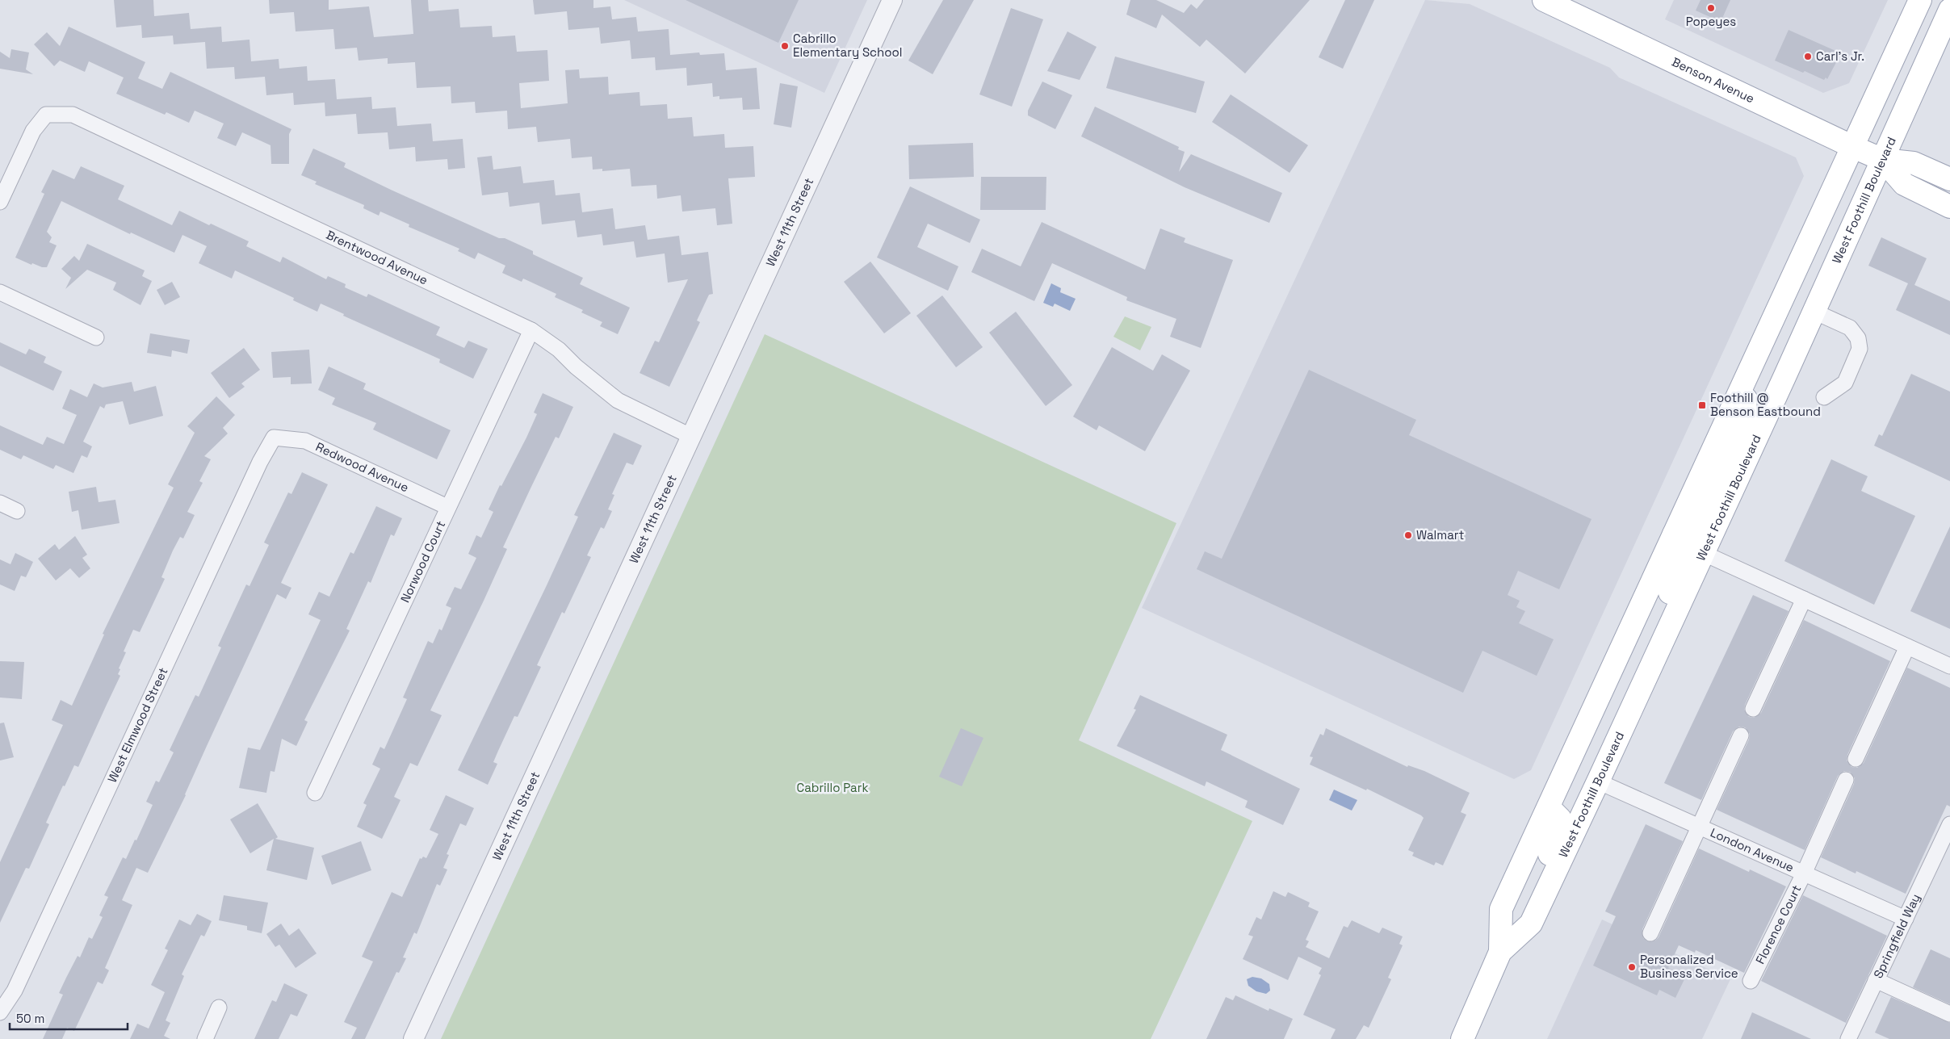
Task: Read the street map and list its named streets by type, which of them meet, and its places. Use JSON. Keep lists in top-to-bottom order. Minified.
{"streets":{"main road":["Benson Avenue","West Foothill Boulevard"],"street":["West 11th Street","Brentwood Avenue","Redwood Avenue","Norwood Court","West Elmwood Street","London Avenue","Florence Court","Springfield Way"]},"crossings":[["Benson Avenue","West Foothill Boulevard"],["West Foothill Boulevard","London Avenue"],["West 11th Street","Brentwood Avenue"],["Brentwood Avenue","Norwood Court"],["Redwood Avenue","Norwood Court"],["Redwood Avenue","West Elmwood Street"],["London Avenue","Florence Court"],["London Avenue","Springfield Way"]],"parks":["Cabrillo Park"],"places":{"other":["Popeyes","Cabrillo Elementary School","Carl's Jr.","Walmart","Personalized Business Service"],"transit":["Foothill @ Benson Eastbound"]},"scale_bar":"50 m"}
